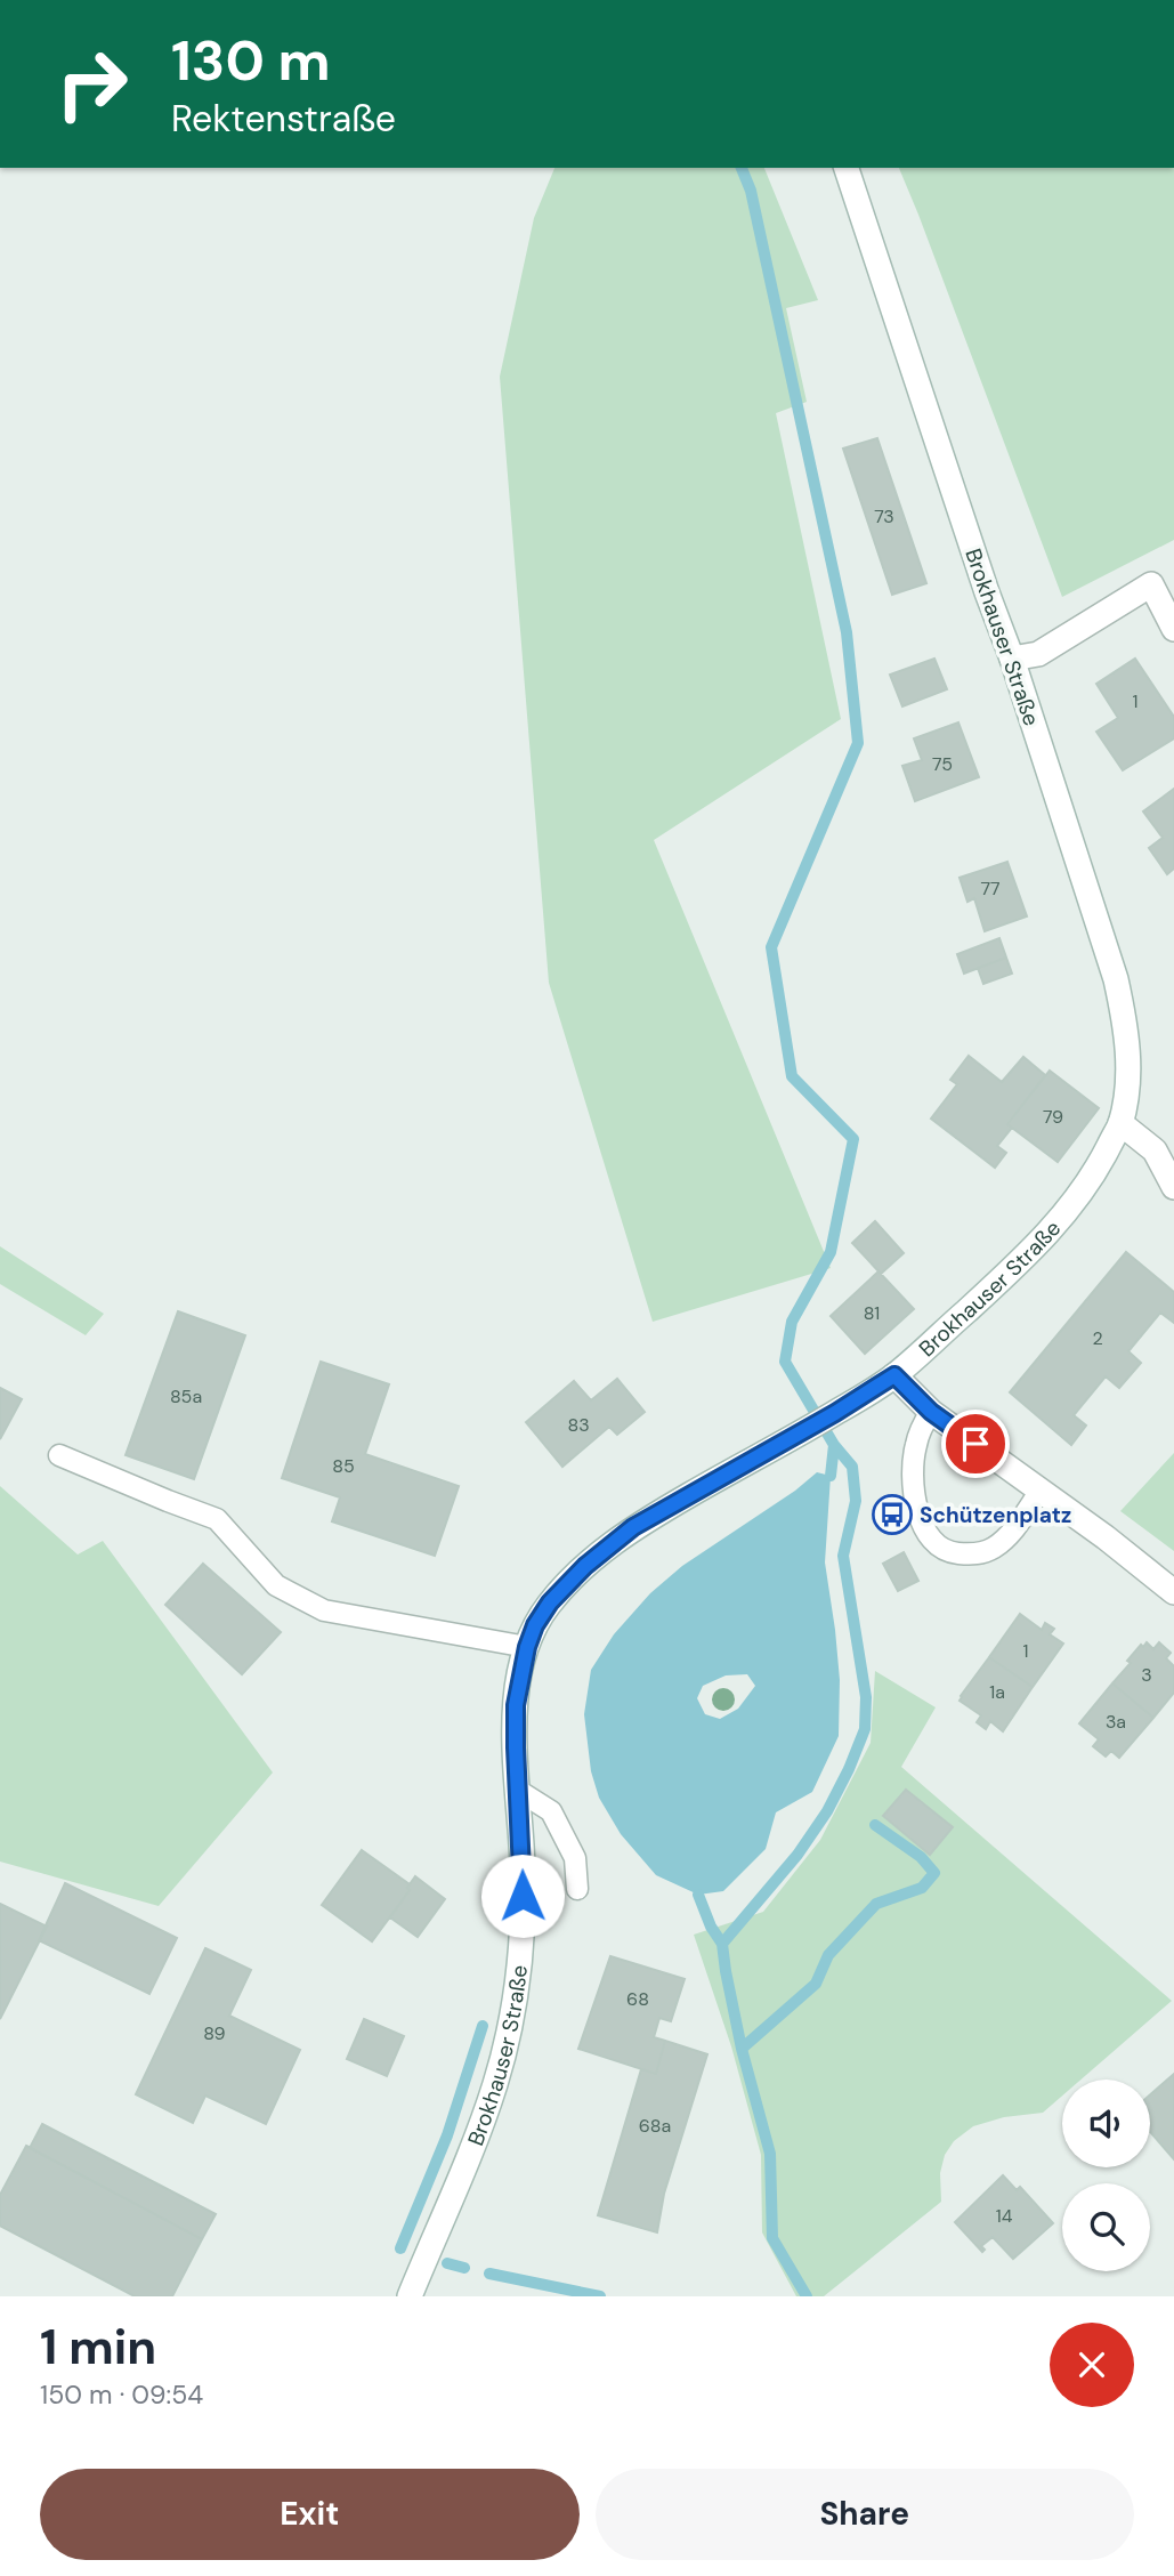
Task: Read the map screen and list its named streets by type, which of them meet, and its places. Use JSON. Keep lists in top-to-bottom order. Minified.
{"streets":{"street":["Brokhauser Straße"]},"places":{"bus stop":["Schützenplatz"]},"house_numbers":["73","1","75","77","79","81","2","85a","83","85","1","3","1a","3a","68","89","68a","14"],"page":{"turn":["130 m","Rektenstraße"],"heading":["1 min","150 m · 09:54"],"buttons":["Exit","Share"]}}
